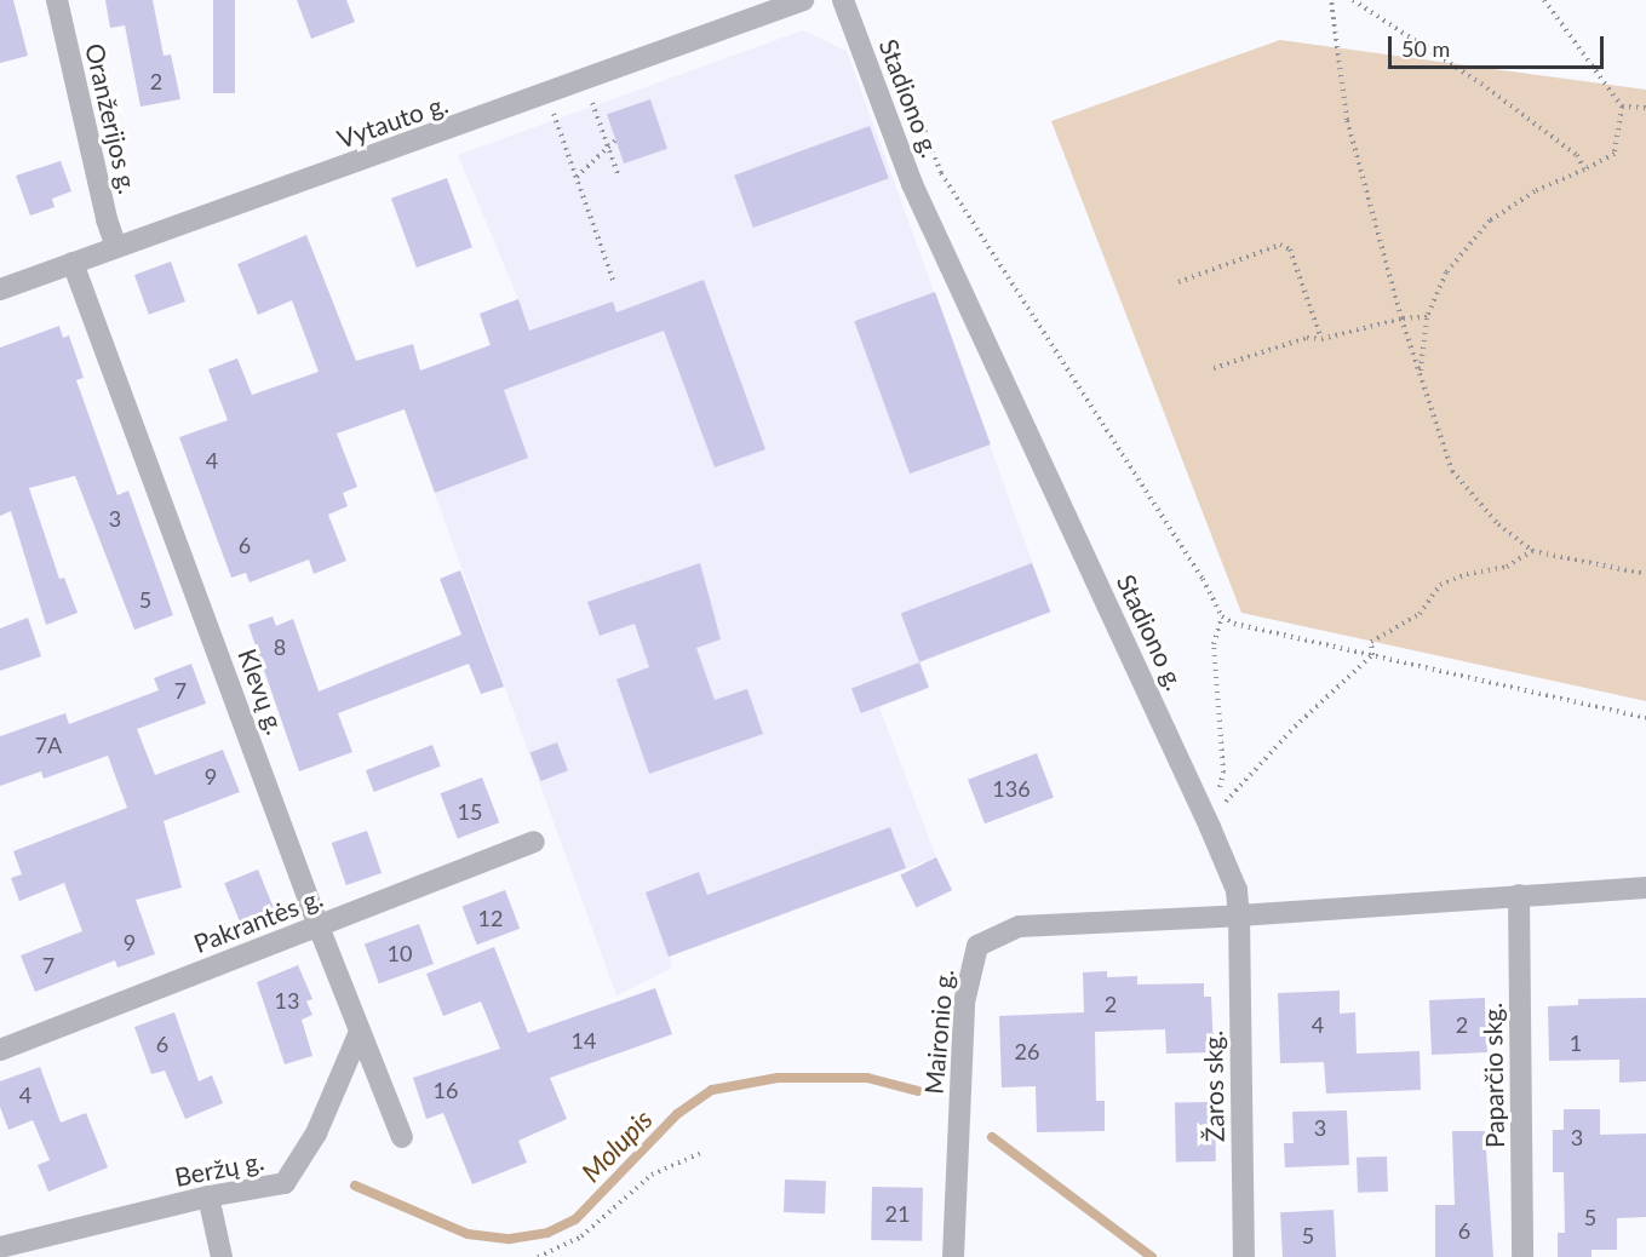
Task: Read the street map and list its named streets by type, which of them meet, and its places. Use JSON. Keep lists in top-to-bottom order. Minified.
{"streets":{"street":["Stadiono g.","Oranžerijos g.","Vytauto g.","Klevų g.","Pakrantės g.","Maironio g.","Paparčio skg.","Žaros skg.","Beržų g."]},"crossings":[["Stadiono g.","Maironio g."],["Stadiono g.","Žaros skg."],["Oranžerijos g.","Vytauto g."],["Vytauto g.","Klevų g."],["Klevų g.","Pakrantės g."],["Klevų g.","Beržų g."],["Maironio g.","Žaros skg."]],"water":["Molupis"],"house_numbers":["2","4","3","6","5","8","7","7A","9","136","15","12","9","10","7","13","2","4","2","14","1","6","26","16","4","3","3","21","5","6","5"],"scale_bar":"50 m"}
